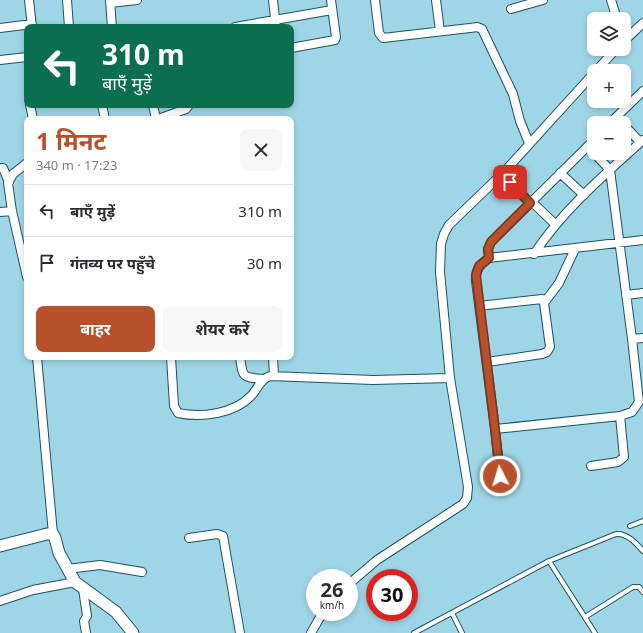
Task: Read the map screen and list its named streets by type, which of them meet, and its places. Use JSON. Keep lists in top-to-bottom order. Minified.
{"page":{"map_buttons":["+","−"],"turn":["310 m","बाएँ मुड़ें"],"heading":["1 मिनट","340 m · 17:23"],"list":[{"name":"बाएँ मुड़ें","value":"310 m"},{"name":"गंतव्य पर पहुँचे","value":"30 m"}],"buttons":["बाहर","शेयर करें"],"speed":"26 km/h","limit":"30"}}
